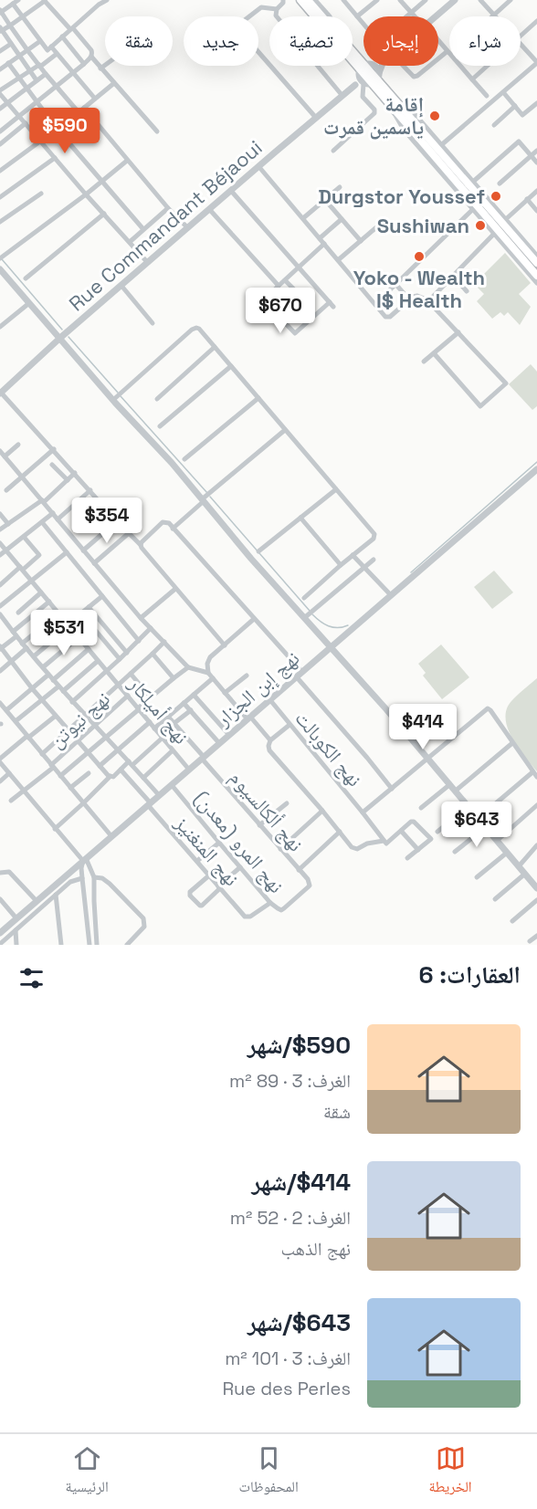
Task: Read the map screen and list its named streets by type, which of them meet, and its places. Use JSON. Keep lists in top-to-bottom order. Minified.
{"streets":{"street":["Rue Commandant Béjaoui","نهج إبن الجزار","نهج أميلكار","نهج نيوتن","نهج الكوبالت","نهج ألكالسيوم","نهج المرو (معدن)","نهج المنغنيز"]},"crossings":[["نهج إبن الجزار","نهج أميلكار"],["نهج إبن الجزار","نهج الكوبالت"],["نهج إبن الجزار","نهج ألكالسيوم"],["نهج إبن الجزار","نهج المرو (معدن)"],["نهج إبن الجزار","نهج المنغنيز"],["نهج أميلكار","نهج نيوتن"],["نهج ألكالسيوم","نهج المرو (معدن)"],["نهج المرو (معدن)","نهج المنغنيز"]],"places":["إقامة ياسمين قمرت","Durgstor Youssef","Sushiwan","Yoko - Wealth I$ Health"],"page":{"chip":["شراء","إيجار","تصفية","جديد","شقة"],"price":["$590","$670","$354","$531","$414","$643"],"heading":"العقارات: 6","list":[{"name":"$590/شهر","note":"الغرف: 3 · 89 m² · شقة"},{"name":"$414/شهر","note":"الغرف: 2 · 52 m² · نهج الذهب"},{"name":"$643/شهر","note":"الغرف: 3 · 101 m² · Rue des Perles"}],"tabs":["الخريطة","المحفوظات","الرئيسية"]}}
